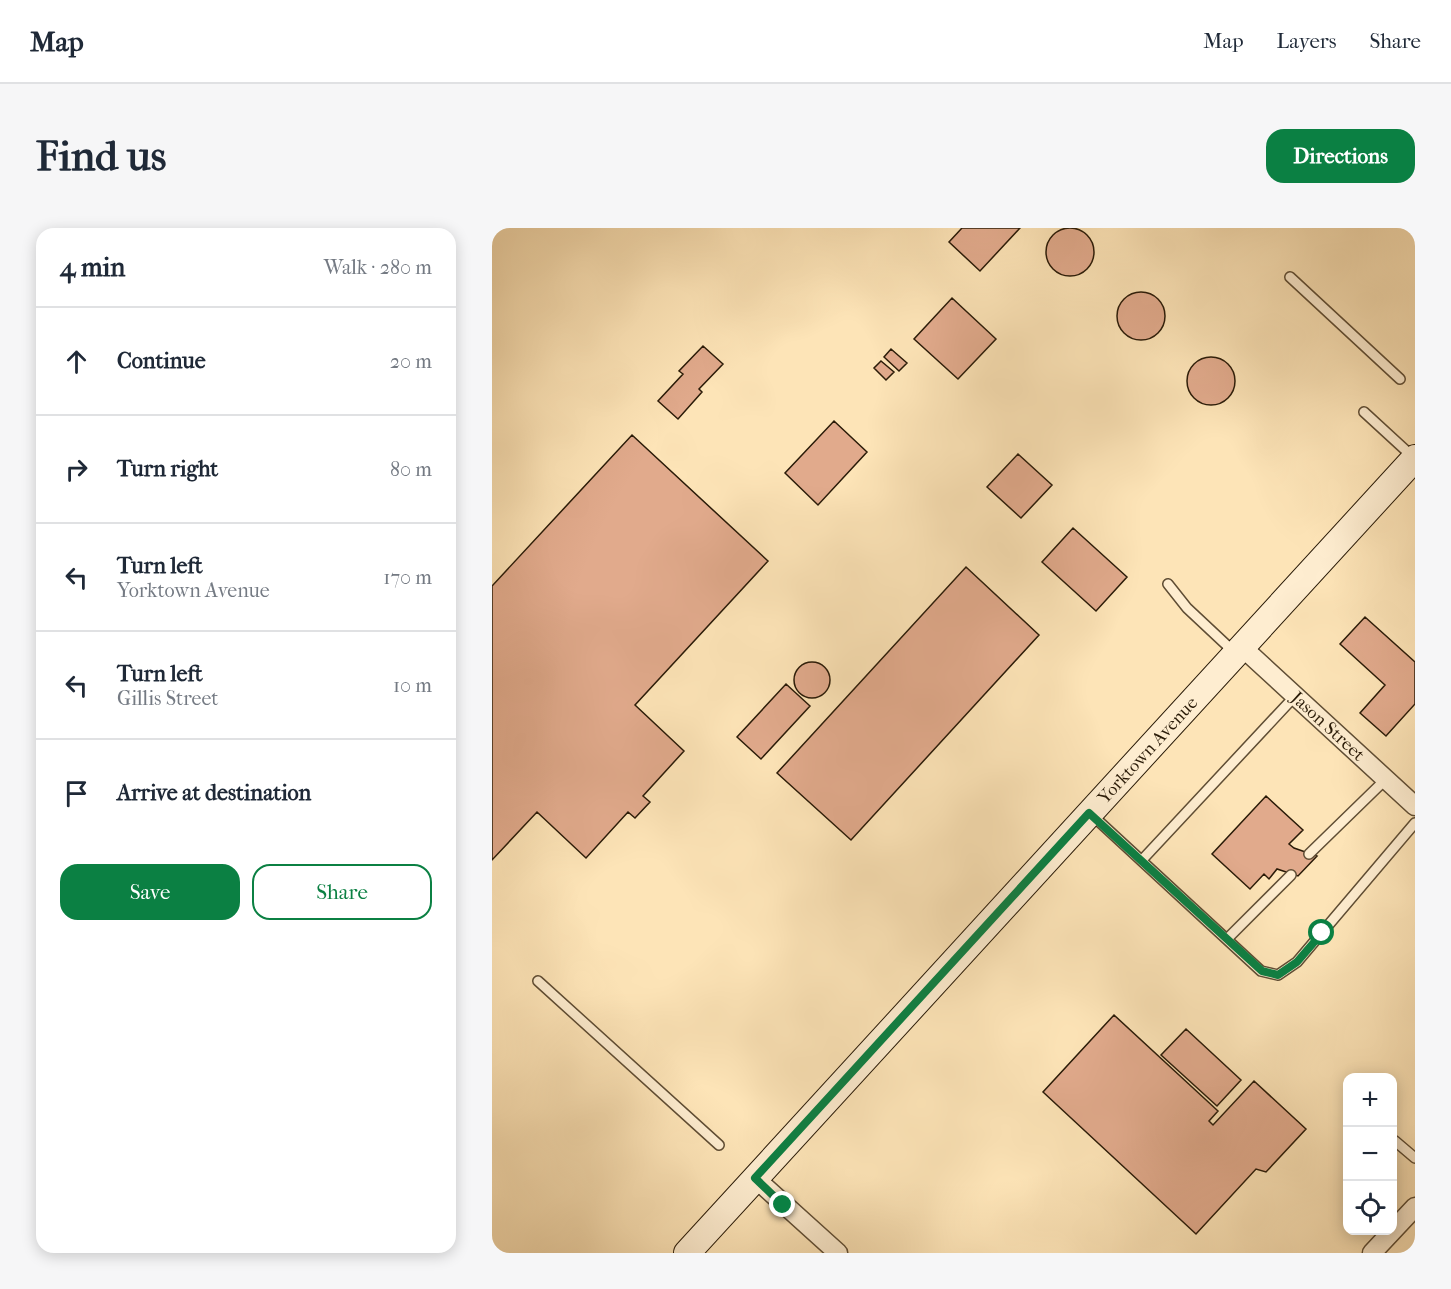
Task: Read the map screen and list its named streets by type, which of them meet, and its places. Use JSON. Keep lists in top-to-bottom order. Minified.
{"streets":{"main road":["Yorktown Avenue"],"street":["Jason Street"]},"crossings":[["Jason Street","Yorktown Avenue"]],"page":{"header":"Map","nav":["Map","Layers","Share"],"buttons":["Directions",["Save","Share"]],"title":"Find us","heading":["4 min","Walk · 280 m"],"list":[["Continue","20 m"],["Turn right","80 m"],["Turn left","Yorktown Avenue","170 m"],["Turn left","Gillis Street","10 m"],"Arrive at destination"],"map_buttons":["+","−"]}}
